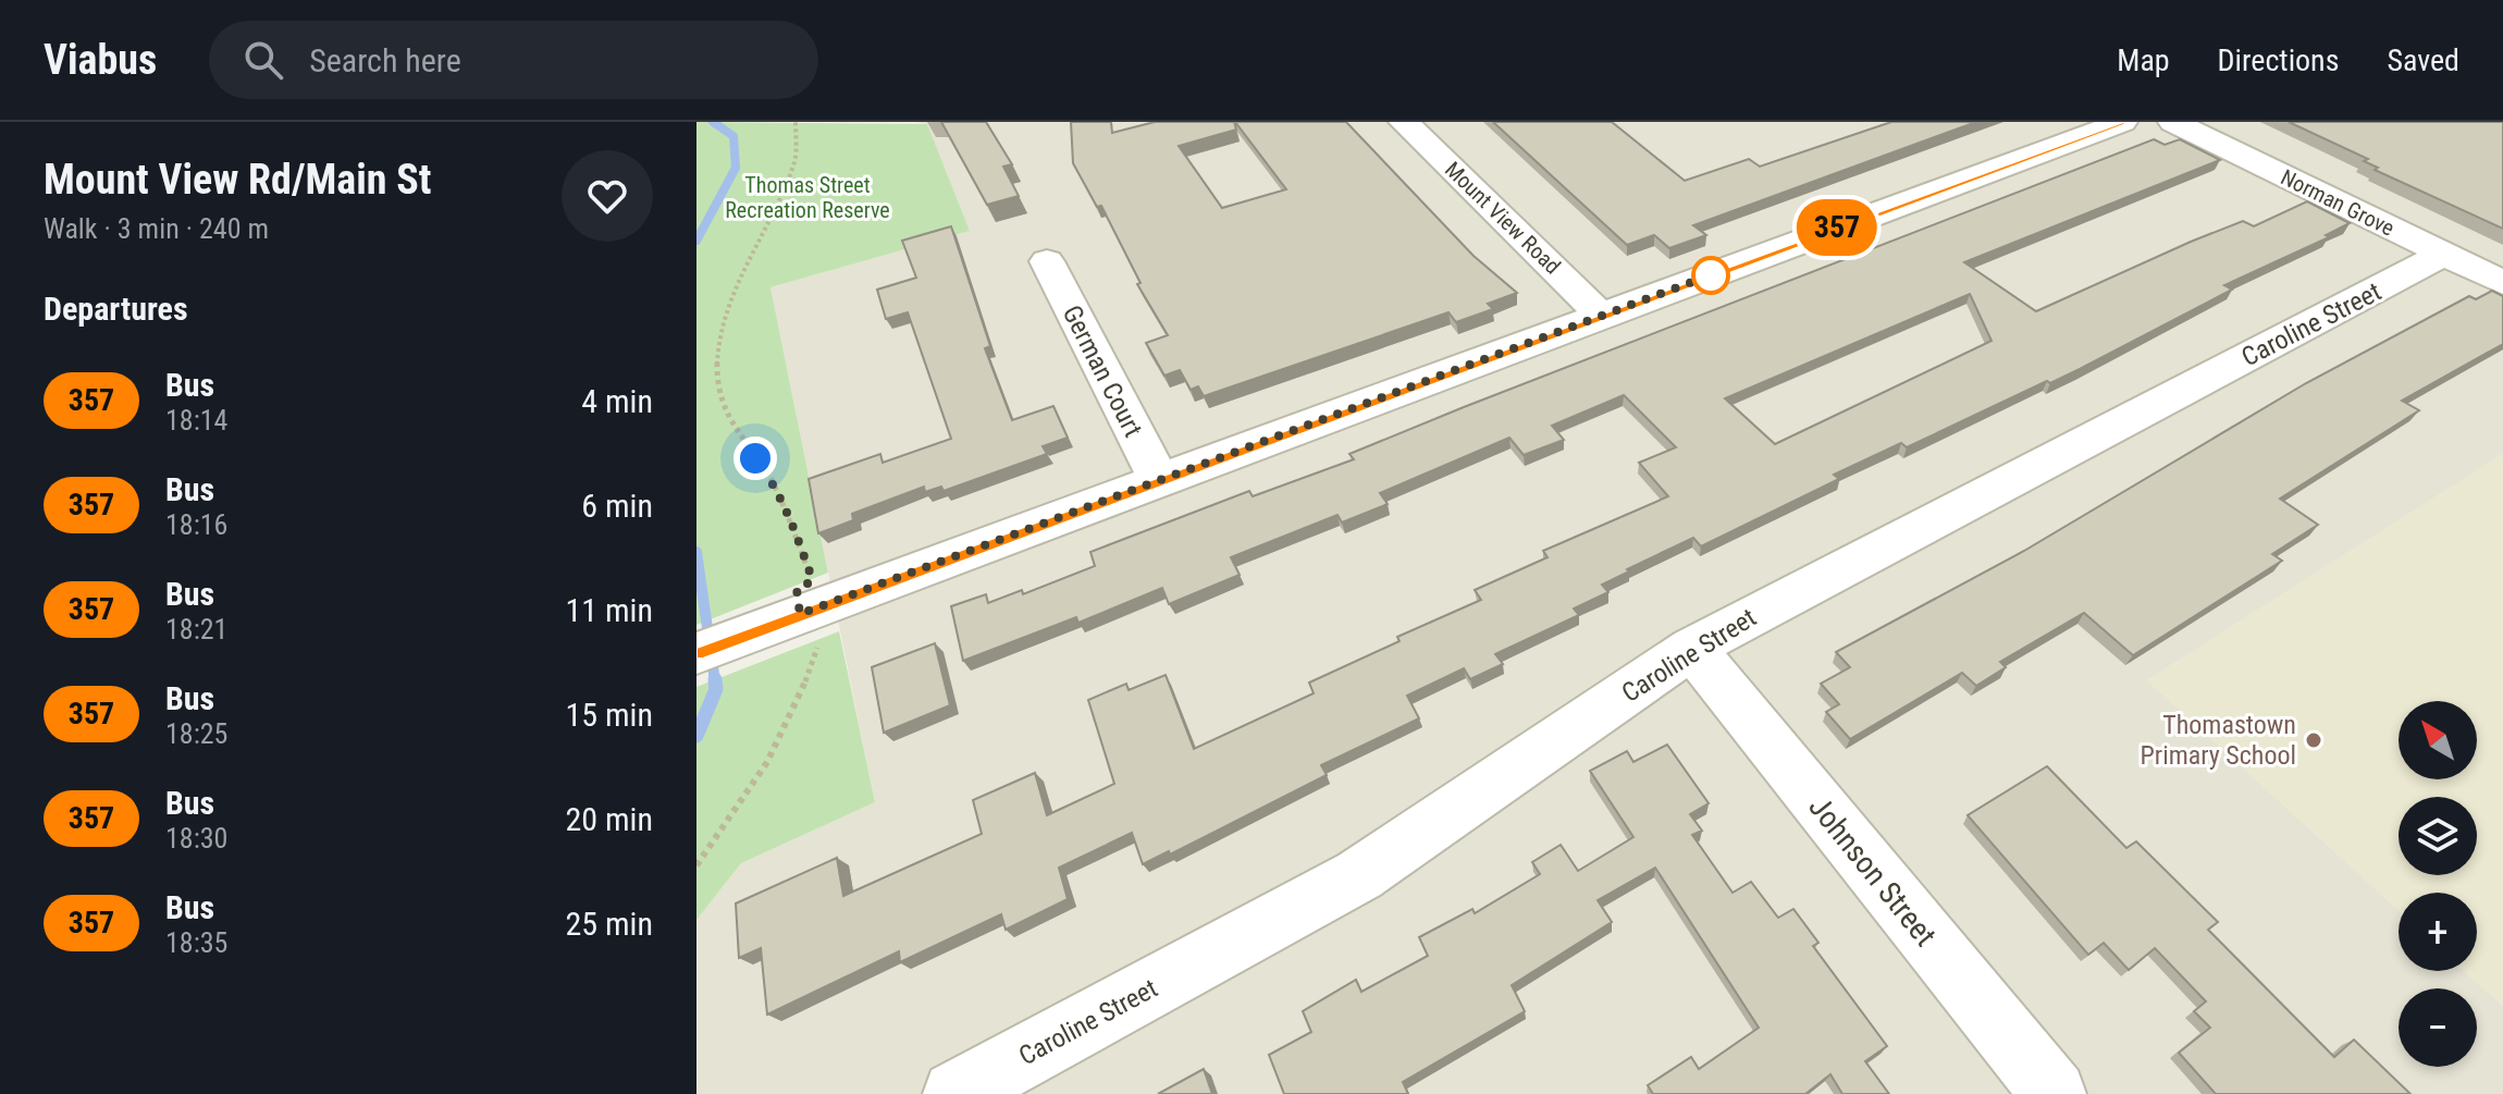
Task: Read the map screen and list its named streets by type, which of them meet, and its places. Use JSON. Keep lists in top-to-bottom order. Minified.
{"streets":{"street":["Norman Grove","Mount View Road","Caroline Street","German Court","Johnson Street"]},"crossings":[["Norman Grove","Caroline Street"],["Caroline Street","Johnson Street"]],"parks":["Thomas Street Recreation Reserve"],"places":["Thomastown Primary School"],"lines":["bus line 357"],"north":"top left","page":{"header":"Viabus","search":"Search here","nav":["Map","Directions","Saved"],"heading":[["Mount View Rd/Main St","Walk · 3 min · 240 m"],"Departures"],"on_map":"357","list":[{"mark":"357","name":"Bus","note":"18:14","value":"4 min"},{"mark":"357","name":"Bus","note":"18:16","value":"6 min"},{"mark":"357","name":"Bus","note":"18:21","value":"11 min"},{"mark":"357","name":"Bus","note":"18:25","value":"15 min"},{"mark":"357","name":"Bus","note":"18:30","value":"20 min"},{"mark":"357","name":"Bus","note":"18:35","value":"25 min"}],"map_buttons":["+","−"]}}
